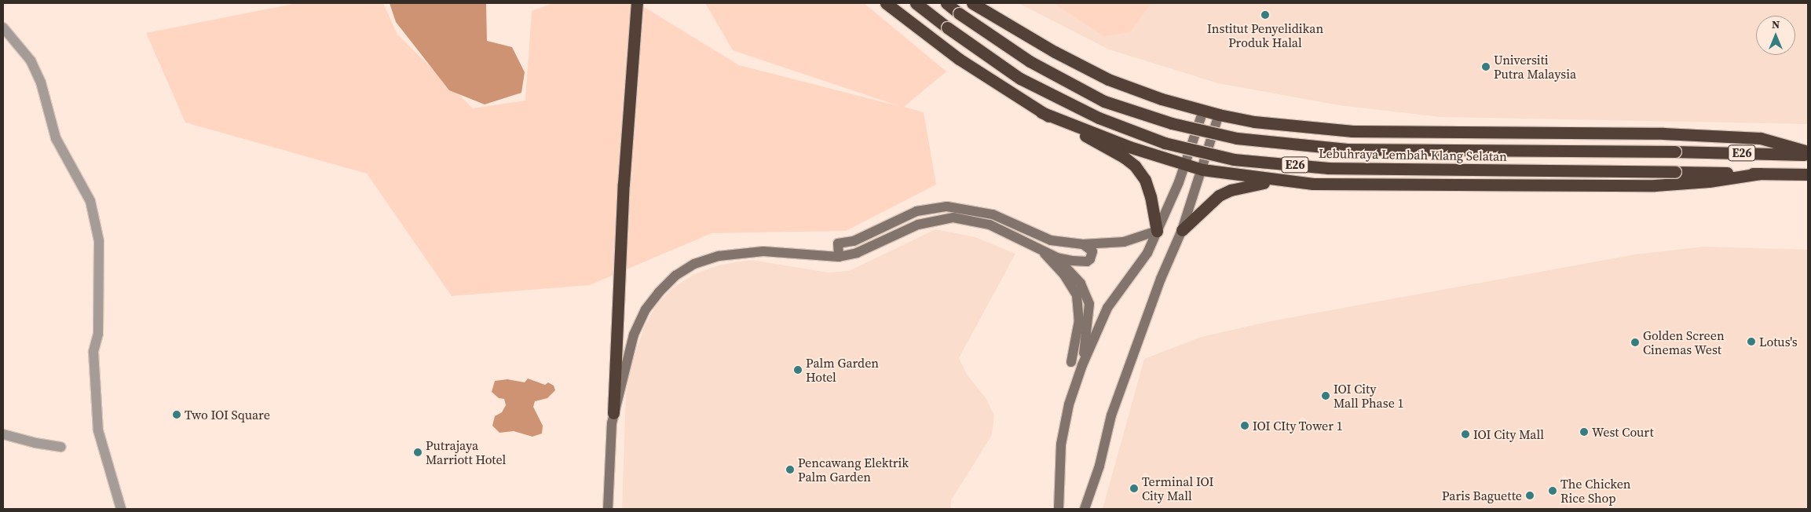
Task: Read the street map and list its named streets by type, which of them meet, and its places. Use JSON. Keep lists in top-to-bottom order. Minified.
{"streets":{"highway":["E26","Lebuhraya Lembah Klang Selatan"]},"places":["Institut Penyelidikan Produk Halal","Universiti Putra Malaysia","Lotus's","Golden Screen Cinemas West","Palm Garden Hotel","IOI City Mall Phase 1","Two IOI Square","IOI CIty Tower 1","West Court","IOI City Mall","Putrajaya Marriott Hotel","Pencawang Elektrik Palm Garden","Terminal IOI City Mall","The Chicken Rice Shop","Paris Baguette"],"north":"top"}
